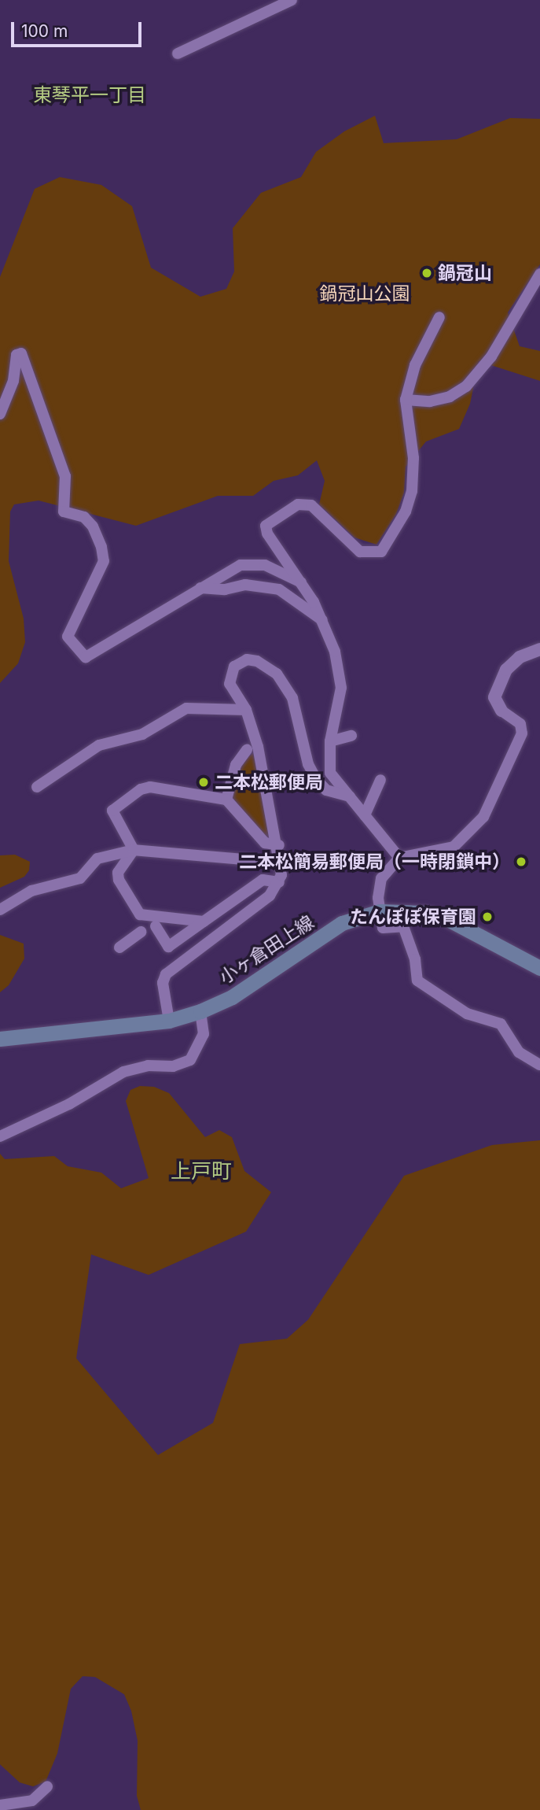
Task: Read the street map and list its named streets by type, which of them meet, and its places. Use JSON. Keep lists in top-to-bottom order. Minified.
{"streets":{"main road":["小ヶ倉田上線"]},"districts":["東琴平一丁目","上戸町"],"parks":["鍋冠山公園"],"places":["鍋冠山","二本松郵便局","二本松簡易郵便局（一時閉鎖中）","たんぽぽ保育園"],"scale_bar":"100 m"}
